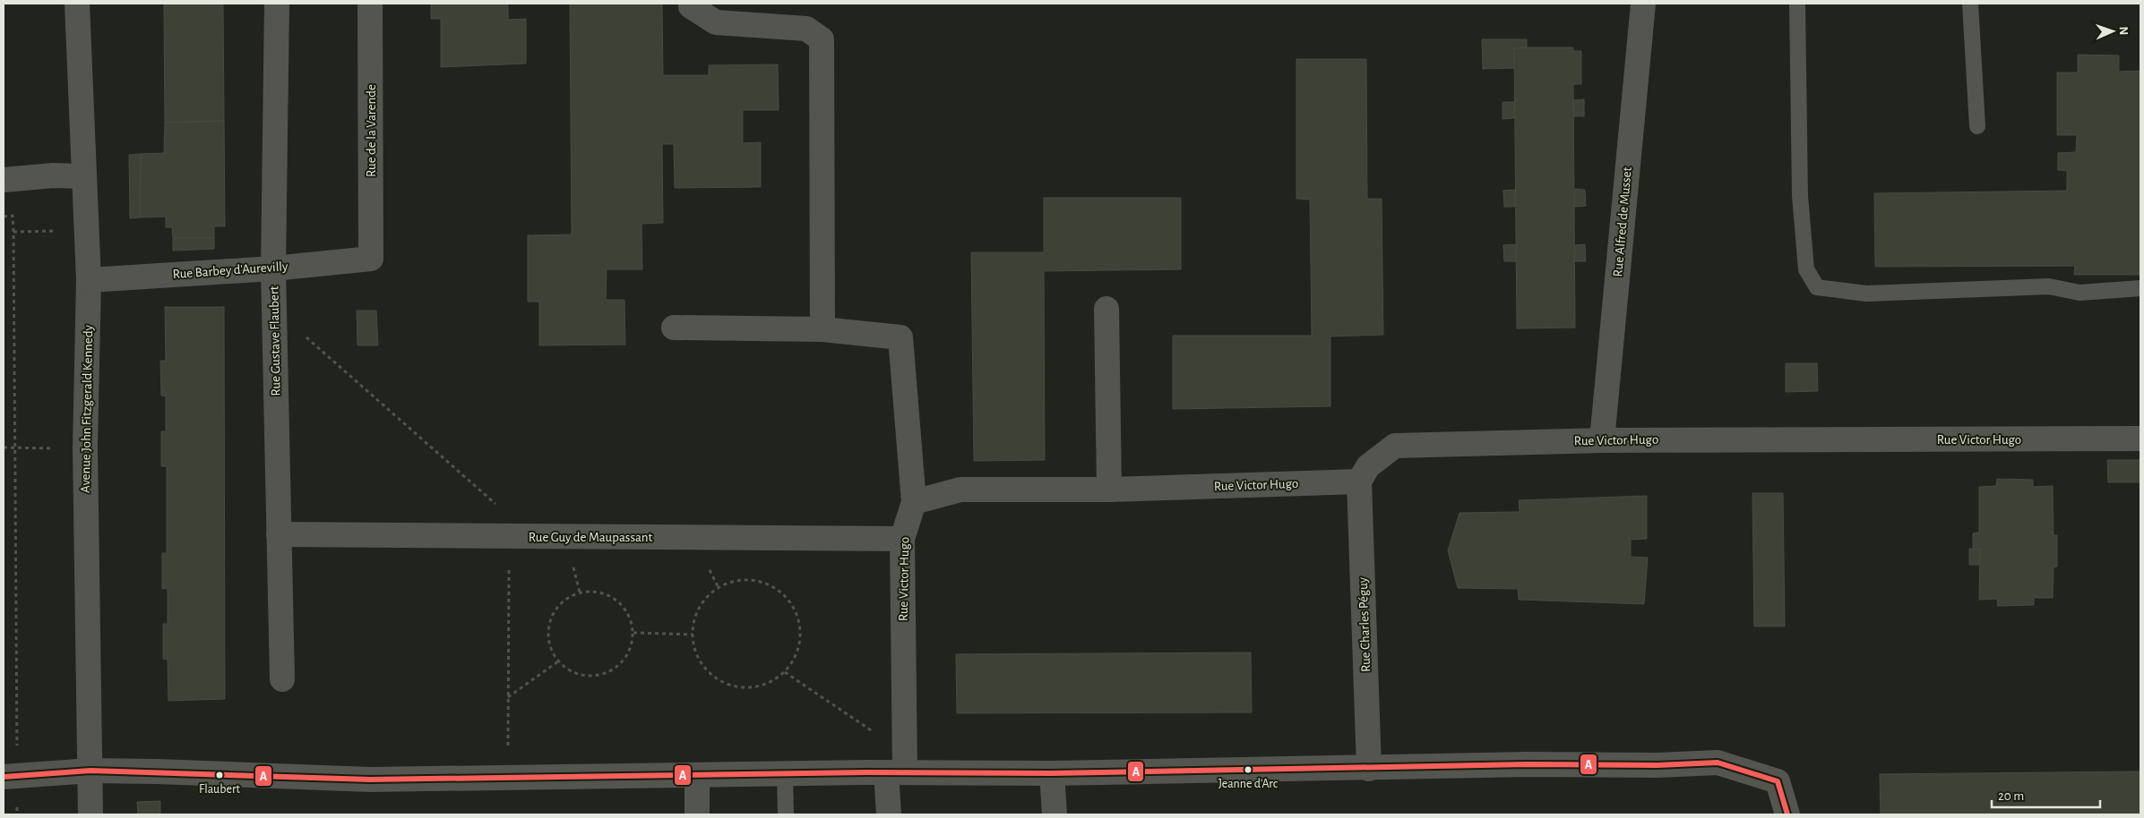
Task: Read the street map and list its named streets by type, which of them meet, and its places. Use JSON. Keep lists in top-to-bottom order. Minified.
{"streets":{"street":["Rue de la Varende","Rue Alfred de Musset","Rue Barbey d'Aurevilly","Rue Gustave Flaubert","Avenue John Fitzgerald Kennedy","Rue Victor Hugo","Rue Guy de Maupassant","Rue Charles Péguy"]},"crossings":[["Rue de la Varende","Rue Barbey d'Aurevilly"],["Rue Alfred de Musset","Rue Victor Hugo"],["Rue Barbey d'Aurevilly","Rue Gustave Flaubert"],["Rue Barbey d'Aurevilly","Avenue John Fitzgerald Kennedy"],["Rue Gustave Flaubert","Rue Guy de Maupassant"],["Rue Victor Hugo","Rue Guy de Maupassant"],["Rue Victor Hugo","Rue Charles Péguy"]],"places":["Jeanne d'Arc","Flaubert"],"lines":["transit line A"],"scale_bar":"20 m","north":"right"}
